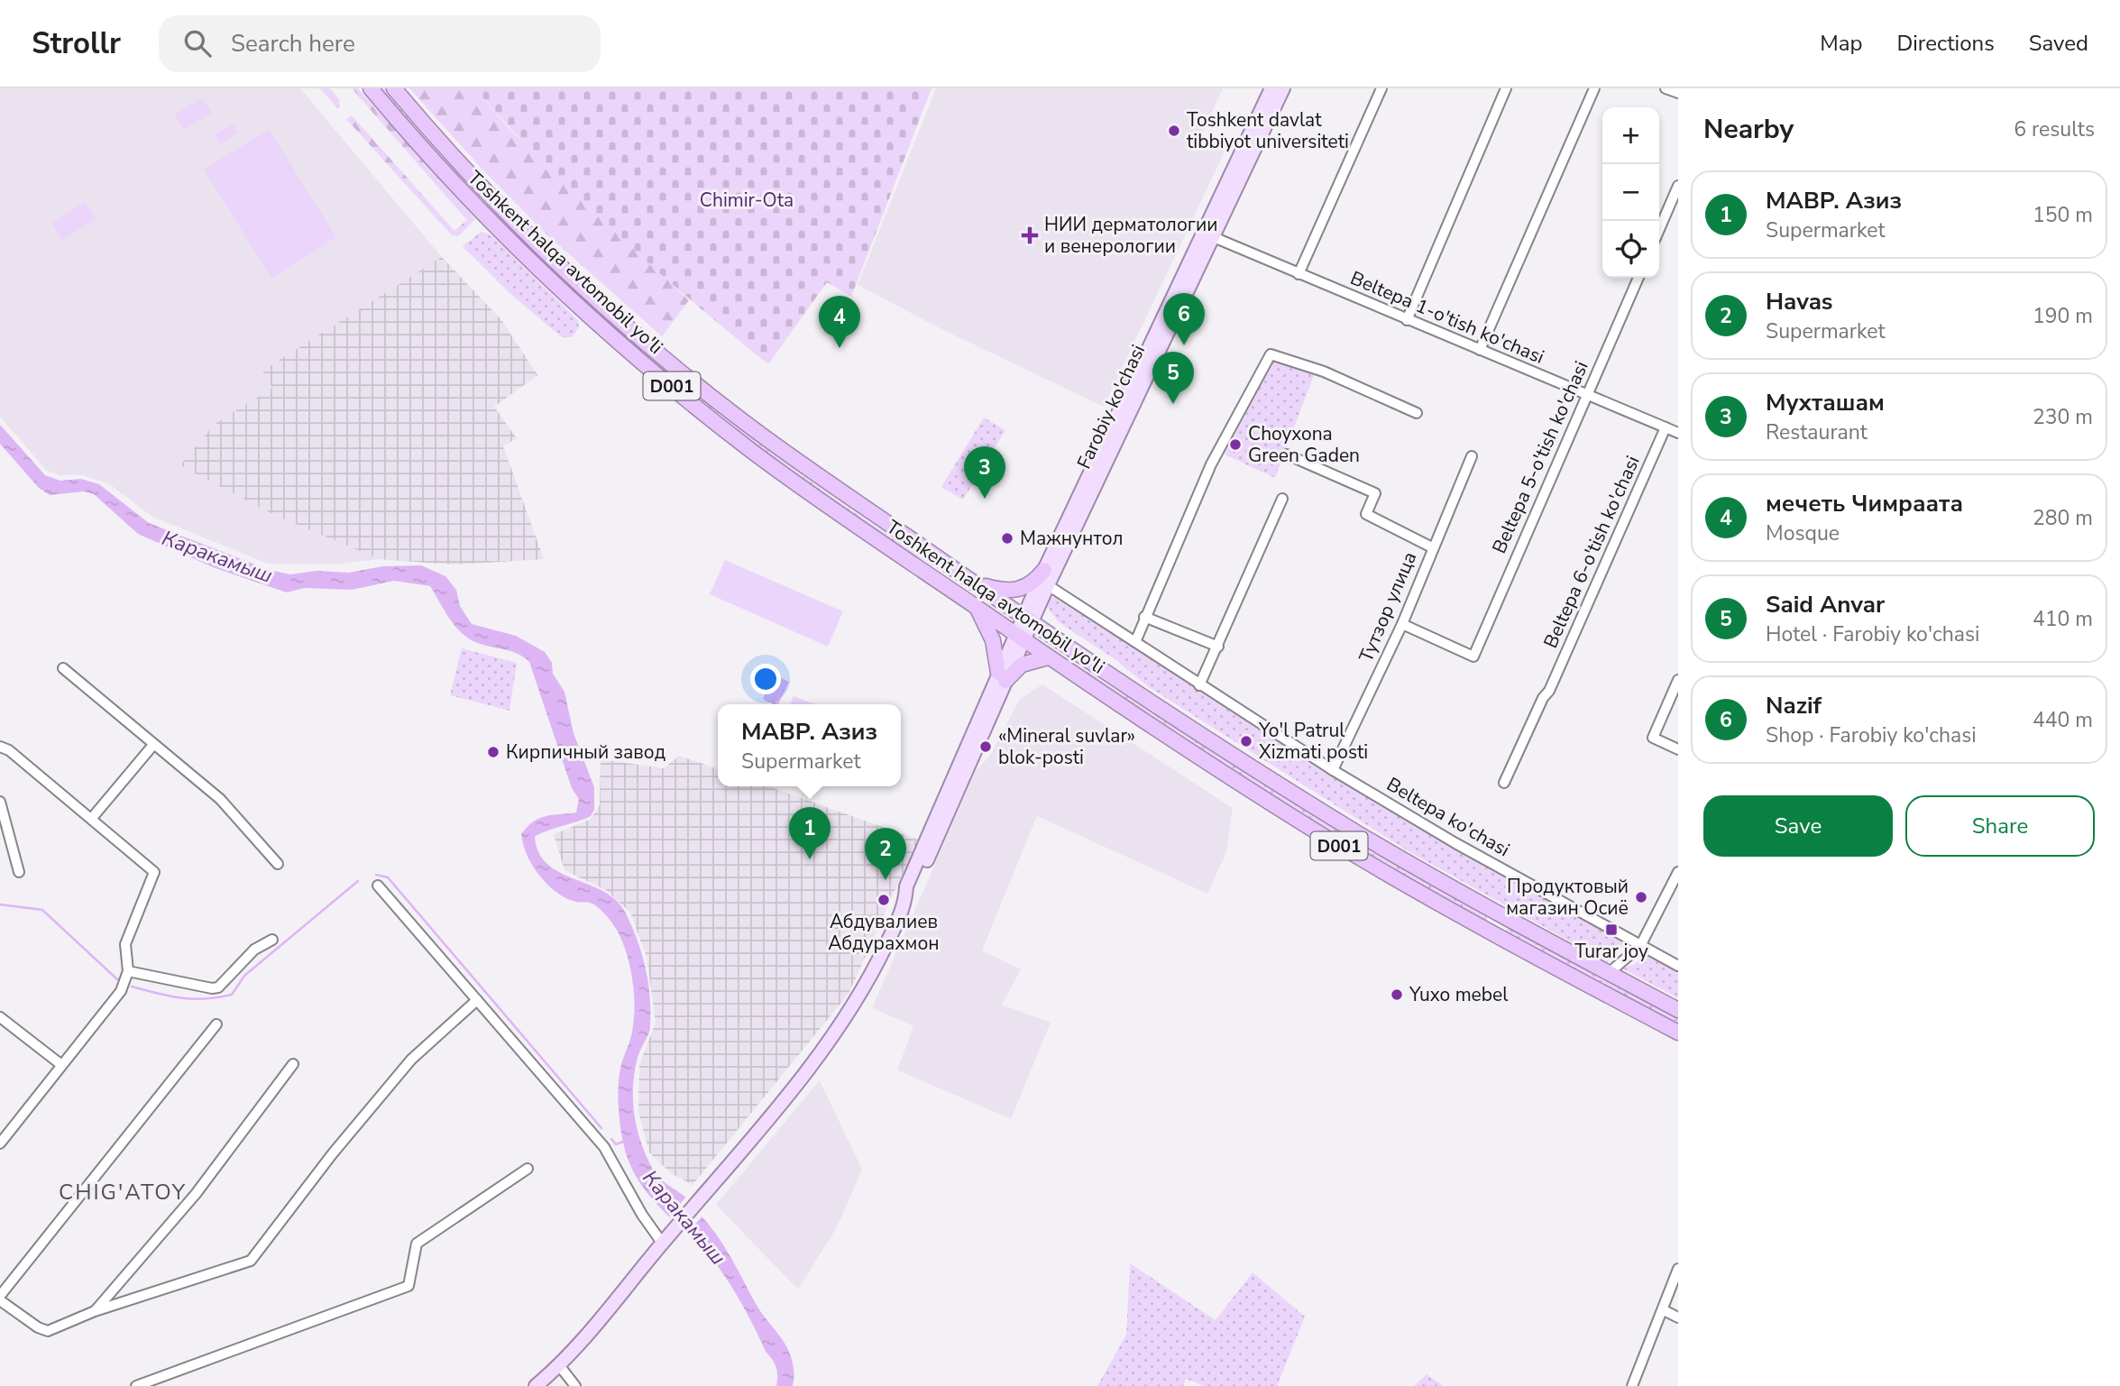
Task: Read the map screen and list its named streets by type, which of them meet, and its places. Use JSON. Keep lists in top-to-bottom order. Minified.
{"streets":{"highway":["Toshkent halqa avtomobil yo'li","D001"],"main road":["Farobiy ko'chasi"],"street":["Beltepa 1-o'tish ko'chasi","Beltepa 5-o'tish ko'chasi","Beltepa 6-o'tish ko'chasi","Тутзор улица","Beltepa ko'chasi"]},"crossings":[["Toshkent halqa avtomobil yo'li","Farobiy ko'chasi"],["Beltepa 1-o'tish ko'chasi","Farobiy ko'chasi"],["Beltepa 1-o'tish ko'chasi","Beltepa 5-o'tish ko'chasi"],["Beltepa 1-o'tish ko'chasi","Beltepa 6-o'tish ko'chasi"],["Farobiy ko'chasi","Beltepa ko'chasi"],["Beltepa 5-o'tish ko'chasi","Тутзор улица"],["Тутзор улица","Beltepa ko'chasi"]],"districts":["CHIG'ATOY"],"water":["Каракамыш"],"parks":["Chimir-Ota"],"places":{"other":["Toshkent davlat tibbiyot universiteti","Choyxona Green Gaden","Мажнунтол","Yo'l Patrul Xizmati posti","«Mineral suvlar» blok-posti","Кирпичный завод","Продуктовый магазин Осиё","Абдувалиев Абдурахмон","Yuxo mebel"],"health":["НИИ дерматологии и венерологии"],"transit":["Turar joy"]},"page":{"header":"Strollr","search":"Search here","nav":["Map","Directions","Saved"],"heading":["Nearby","6 results"],"map_buttons":["+","−"],"list":[{"mark":"1","name":"МАВР. Азиз","note":"Supermarket","value":"150 m"},{"mark":"2","name":"Havas","note":"Supermarket","value":"190 m"},{"mark":"3","name":"Мухташам","note":"Restaurant","value":"230 m"},{"mark":"4","name":"мечеть Чимраата","note":"Mosque","value":"280 m"},{"mark":"5","name":"Said Anvar","note":"Hotel · Farobiy ko'chasi","value":"410 m"},{"mark":"6","name":"Nazif","note":"Shop · Farobiy ko'chasi","value":"440 m"}],"pins":["6","4","5","3","1","2"],"popup":["МАВР. Азиз","Supermarket"],"buttons":["Save","Share"]}}
